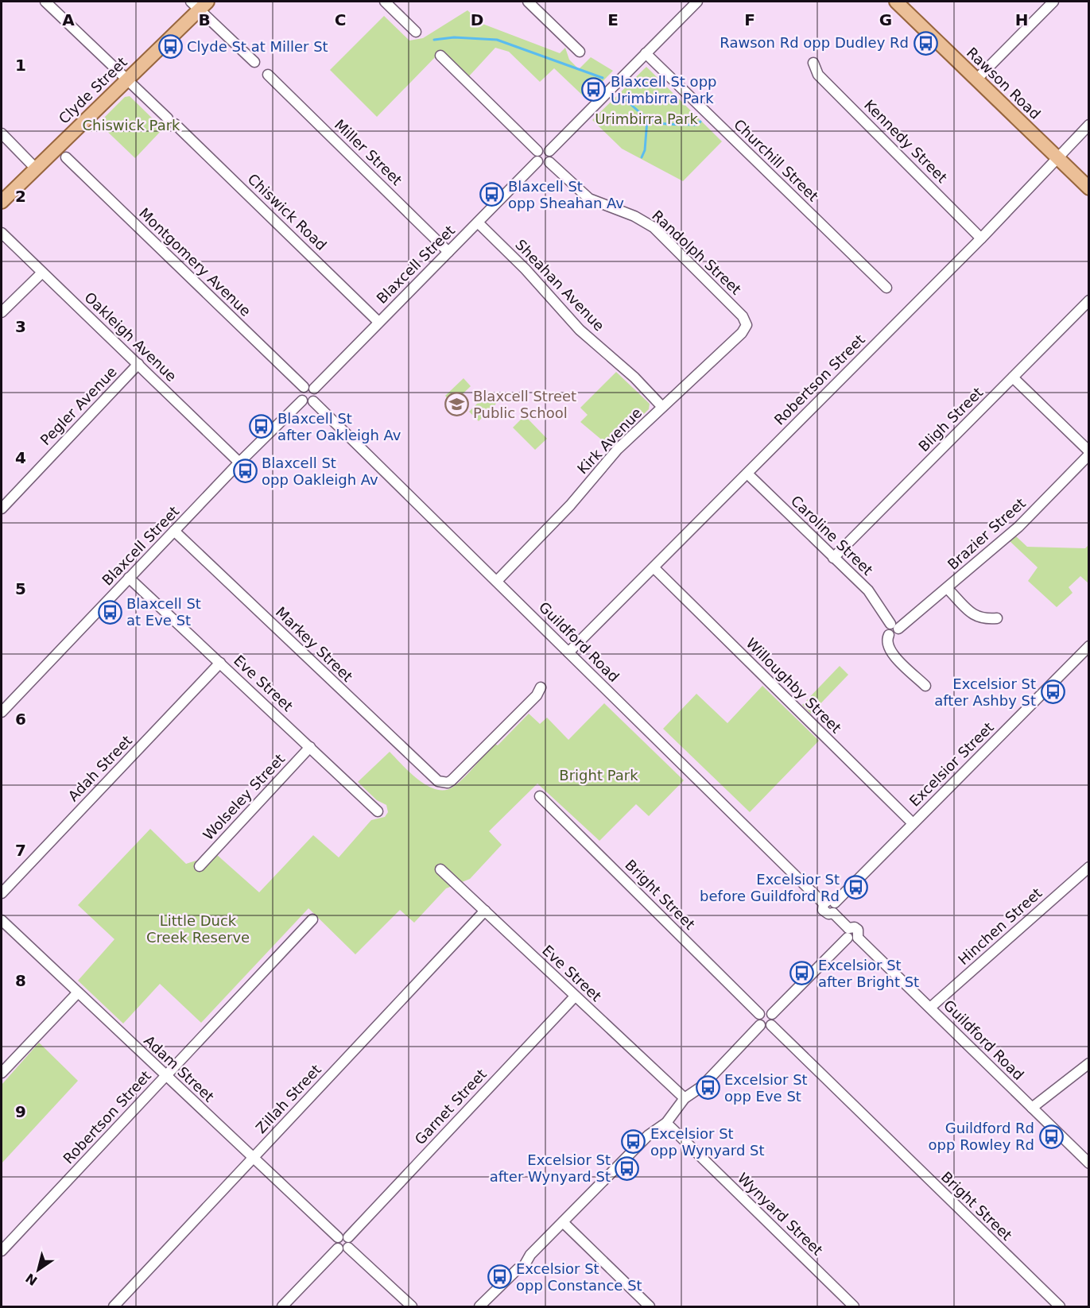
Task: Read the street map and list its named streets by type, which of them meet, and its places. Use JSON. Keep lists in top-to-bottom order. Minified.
{"streets":{"main road":["Rawson Road","Clyde Street"],"street":["Kennedy Street","Miller Street","Churchill Street","Chiswick Road","Randolph Street","Montgomery Avenue","Blaxcell Street","Sheahan Avenue","Oakleigh Avenue","Robertson Street","Pegler Avenue","Bligh Street","Kirk Avenue","Brazier Street","Caroline Street","Guildford Road","Markey Street","Eve Street","Willoughby Street","Excelsior Street","Adah Street","Wolseley Street","Bright Street","Hinchen Street","Adam Street","Zillah Street","Garnet Street","Wynyard Street"]},"crossings":[["Rawson Road","Robertson Street"],["Clyde Street","Chiswick Road"],["Kennedy Street","Robertson Street"],["Miller Street","Blaxcell Street"],["Chiswick Road","Blaxcell Street"],["Randolph Street","Blaxcell Street"],["Randolph Street","Kirk Avenue"],["Montgomery Avenue","Blaxcell Street"],["Montgomery Avenue","Guildford Road"],["Blaxcell Street","Sheahan Avenue"],["Blaxcell Street","Oakleigh Avenue"],["Blaxcell Street","Guildford Road"],["Blaxcell Street","Markey Street"],["Blaxcell Street","Eve Street"],["Sheahan Avenue","Kirk Avenue"],["Oakleigh Avenue","Pegler Avenue"],["Robertson Street","Caroline Street"],["Robertson Street","Guildford Road"],["Robertson Street","Willoughby Street"],["Robertson Street","Adam Street"],["Bligh Street","Caroline Street"],["Kirk Avenue","Guildford Road"],["Brazier Street","Caroline Street"],["Guildford Road","Excelsior Street"],["Guildford Road","Hinchen Street"],["Eve Street","Adah Street"],["Eve Street","Wolseley Street"],["Eve Street","Zillah Street"],["Eve Street","Garnet Street"],["Willoughby Street","Excelsior Street"],["Adam Street","Zillah Street"],["Adam Street","Garnet Street"]],"parks":["Urimbirra Park","Chiswick Park","Bright Park","Little Duck Creek Reserve"],"places":{"bus stop":["Rawson Rd opp Dudley Rd","Clyde St at Miller St","Blaxcell St opp Urimbirra Park","Blaxcell St opp Sheahan Av","Blaxcell St after Oakleigh Av","Blaxcell St opp Oakleigh Av","Blaxcell St at Eve St","Excelsior St after Ashby St","Excelsior St before Guildford Rd","Excelsior St after Bright St","Excelsior St opp Eve St","Guildford Rd opp Rowley Rd","Excelsior St opp Wynyard St","Excelsior St after Wynyard St","Excelsior St opp Constance St"],"school or university":["Blaxcell Street Public School"]},"north":"bottom left","grid":{"columns":["A","B","C","D","E","F","G","H"],"rows":["1","2","3","4","5","6","7","8","9"]}}
